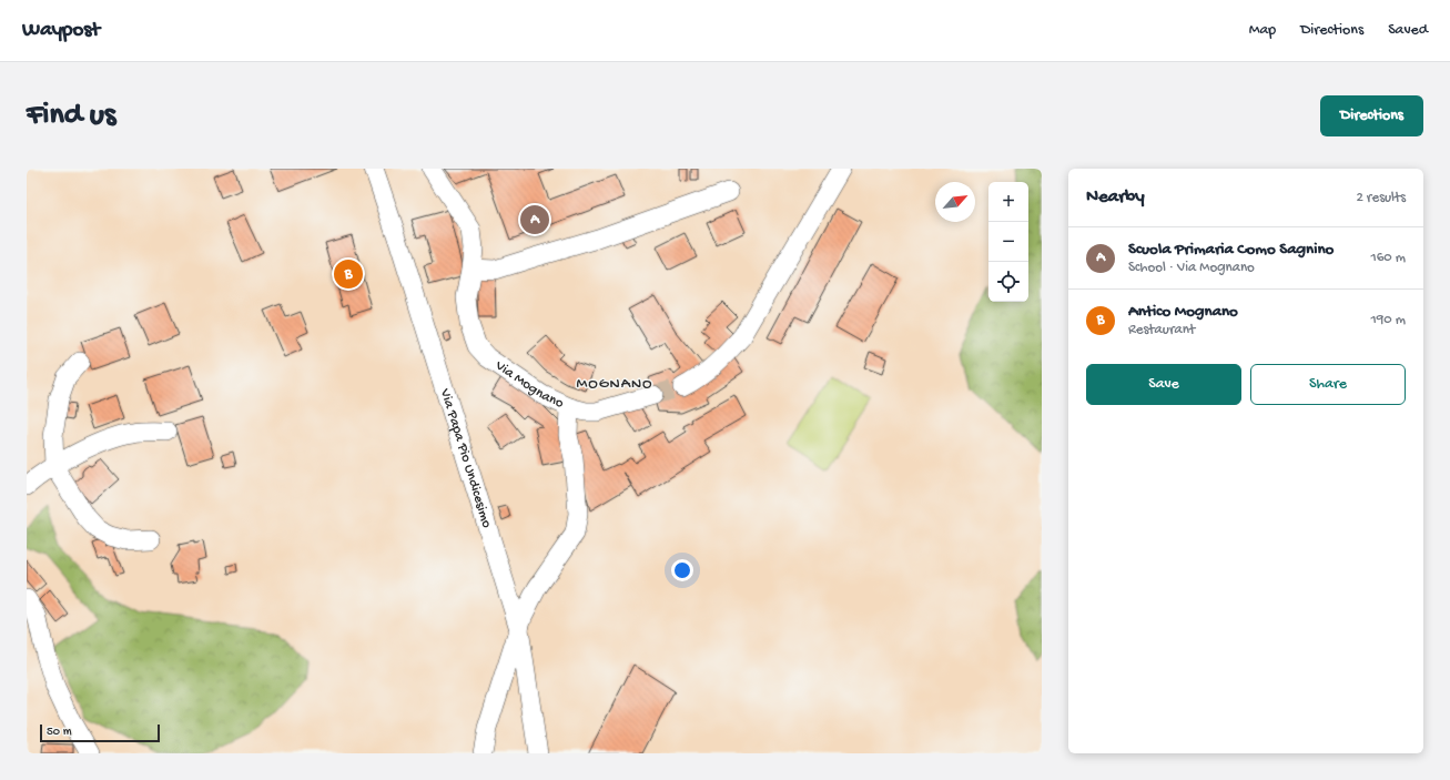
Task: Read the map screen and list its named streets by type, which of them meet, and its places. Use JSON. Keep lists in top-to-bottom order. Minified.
{"streets":{"street":["Via Mognano","Via Papa Pio Undicesimo"]},"crossings":[["Via Mognano","Via Papa Pio Undicesimo"]],"districts":["MOGNANO"],"scale_bar":"50 m","north":"top right","page":{"header":"Waypost","nav":["Map","Directions","Saved"],"buttons":["Directions",["Save","Share"]],"title":"Find us","heading":["Nearby","2 results"],"map_buttons":["+","−"],"pins":["A","B"],"list":[{"mark":"A","name":"Scuola Primaria Como Sagnino","note":"School · Via Mognano","value":"160 m"},{"mark":"B","name":"Antico Mognano","note":"Restaurant","value":"190 m"}],"scale":"50 m"}}
